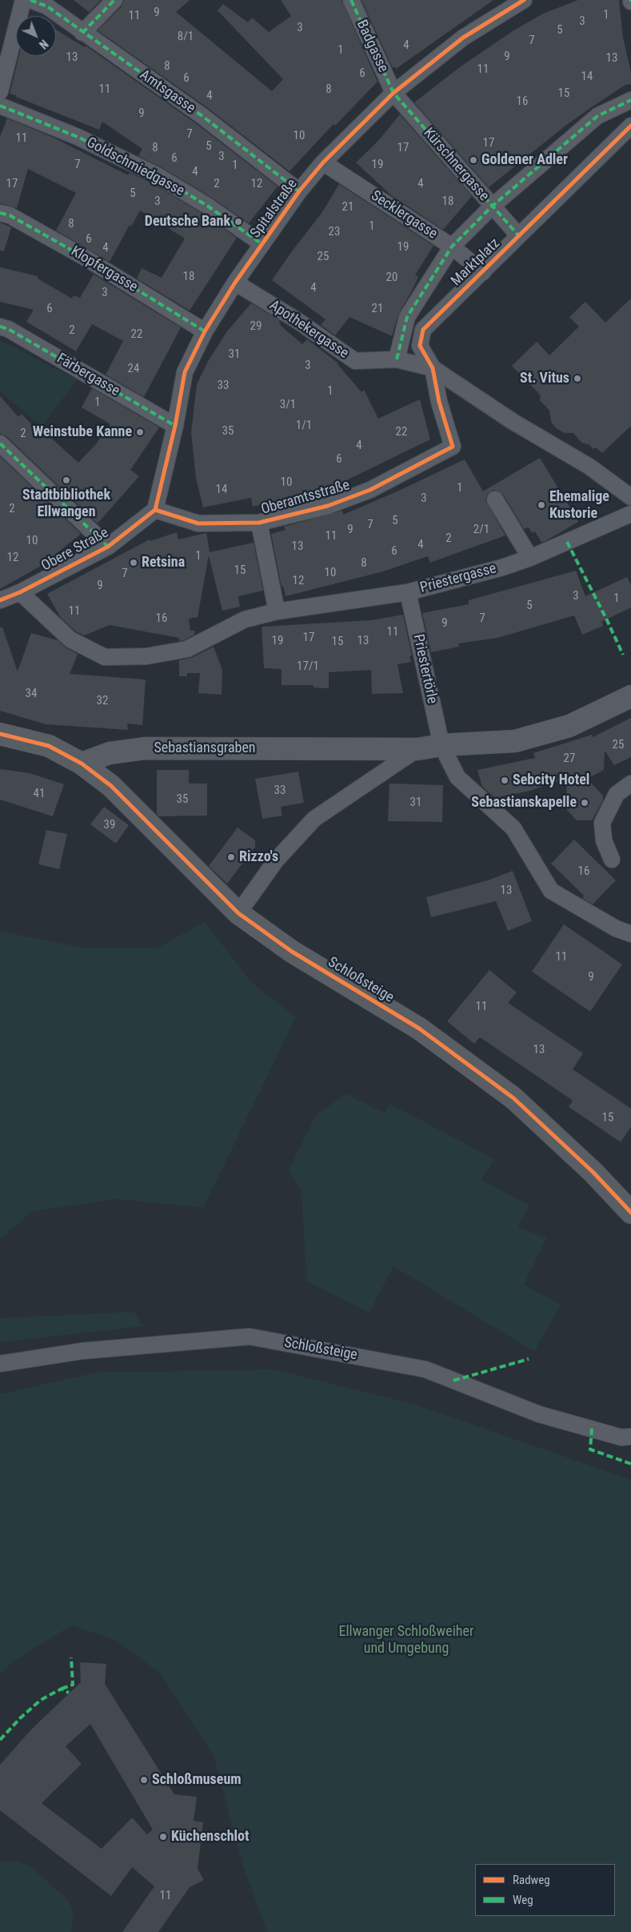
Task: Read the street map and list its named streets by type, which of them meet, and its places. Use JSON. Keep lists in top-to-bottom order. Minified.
{"streets":{"street":["Badgasse","Amtsgasse","Kürschnergasse","Goldschmiedgasse","Spitalstraße","Secklergasse","Marktplatz","Klopfergasse","Apothekergasse","Färbergasse","Oberamtsstraße","Obere Straße","Priestergasse","Priestertörle","Sebastiansgraben","Schloßsteige"]},"crossings":[["Badgasse","Kürschnergasse"],["Badgasse","Spitalstraße"],["Amtsgasse","Spitalstraße"],["Kürschnergasse","Spitalstraße"],["Kürschnergasse","Marktplatz"],["Goldschmiedgasse","Spitalstraße"],["Spitalstraße","Secklergasse"],["Spitalstraße","Klopfergasse"],["Spitalstraße","Apothekergasse"],["Spitalstraße","Färbergasse"],["Spitalstraße","Oberamtsstraße"],["Spitalstraße","Obere Straße"],["Secklergasse","Marktplatz"],["Marktplatz","Apothekergasse"],["Marktplatz","Oberamtsstraße"],["Oberamtsstraße","Obere Straße"],["Obere Straße","Priestergasse"],["Priestergasse","Priestertörle"],["Priestertörle","Sebastiansgraben"],["Sebastiansgraben","Schloßsteige"]],"parks":["Ellwanger Schloßweiher und Umgebung"],"places":["Goldener Adler","Deutsche Bank","St. Vitus","Weinstube Kanne","Stadtbibliothek Ellwangen","Ehemalige Kustorie","Retsina","Sebcity Hotel","Sebastianskapelle","Rizzo's","Schloßmuseum","Küchenschlot"],"house_numbers":["9","1","11","3","3","5","8/1","7","4","1","9","13","13","8","11","6","14","6","11","8","15","4","16","9","7","10","11","17","5","8","17","3","6","7","19","1","4","17","2","12","4","5","3","18","21","8","1","23","6","19","4","25","18","20","4","3","6","21","29","2","22","31","3","24","33","1","1","3/1","1/1","35","22","2","4","6","10","1","14","3","2","5","7","9","2/1","11","2","10","4","13","6","1","12","8","15","10","7","12","9","3","1","5","11","16","7","9","11","17","19","13","15","17/1","34","32","25","27","33","41","35","31","39","16","13","11","9","11","13","15","11"],"legend":["Radweg","Weg"],"north":"bottom right"}
